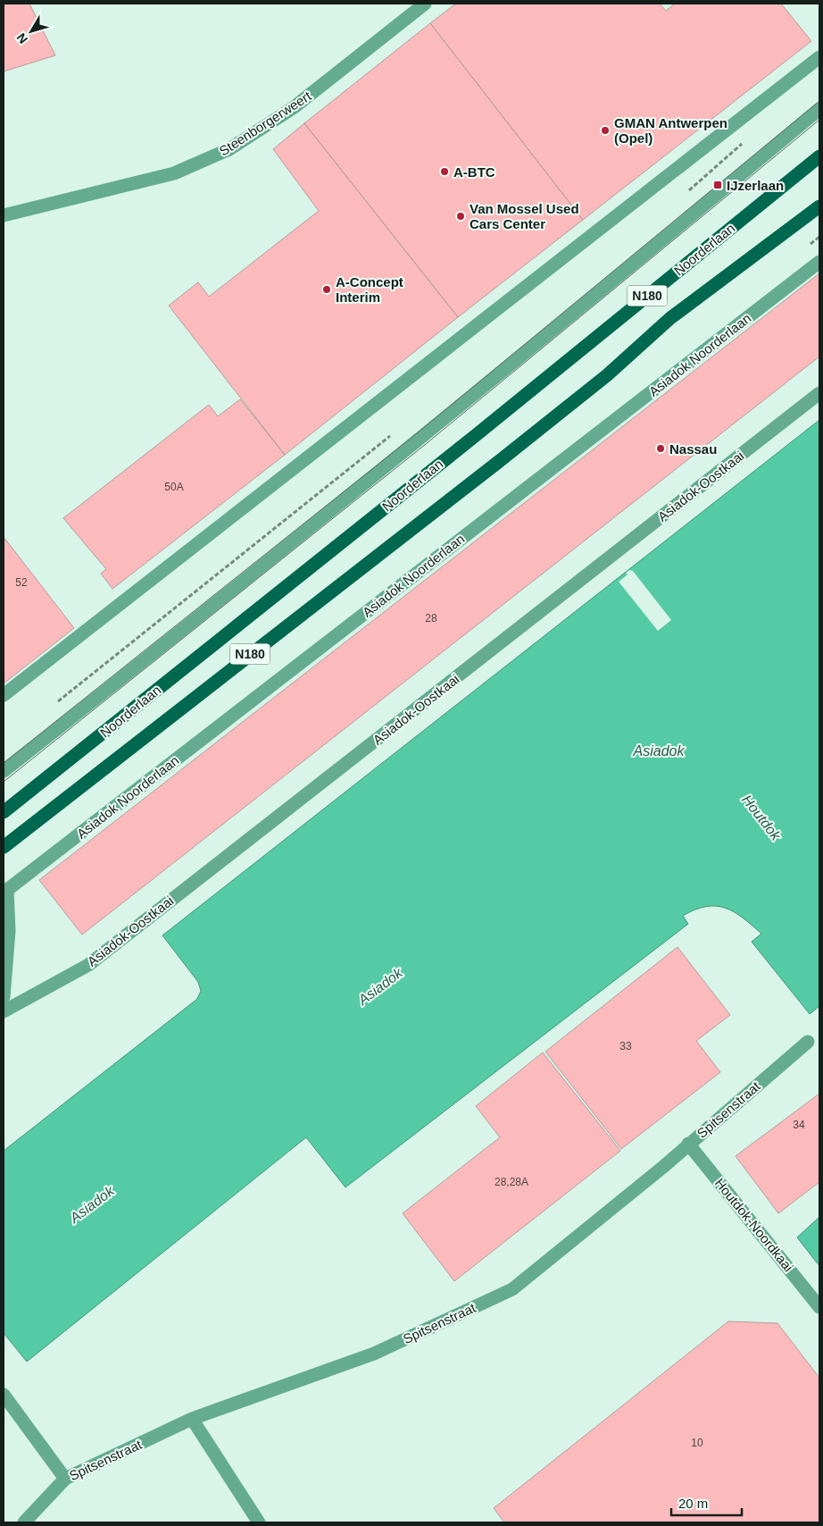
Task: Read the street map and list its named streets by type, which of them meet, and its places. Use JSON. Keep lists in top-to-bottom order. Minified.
{"streets":{"main road":["Noorderlaan","N180"],"street":["Steenborgerweert","Asiadok Noorderlaan","Asiadok-Oostkaai","Spitsenstraat","Houtdok-Noordkaai"]},"crossings":[["Spitsenstraat","Houtdok-Noordkaai"]],"water":["Asiadok","Houtdok"],"places":{"other":["GMAN Antwerpen (Opel)","A-BTC","Van Mossel Used Cars Center","A-Concept Interim","Nassau"],"transit":["IJzerlaan"]},"house_numbers":["50A","52","28","33","34","28,28A","10"],"scale_bar":"20 m","north":"bottom left"}
